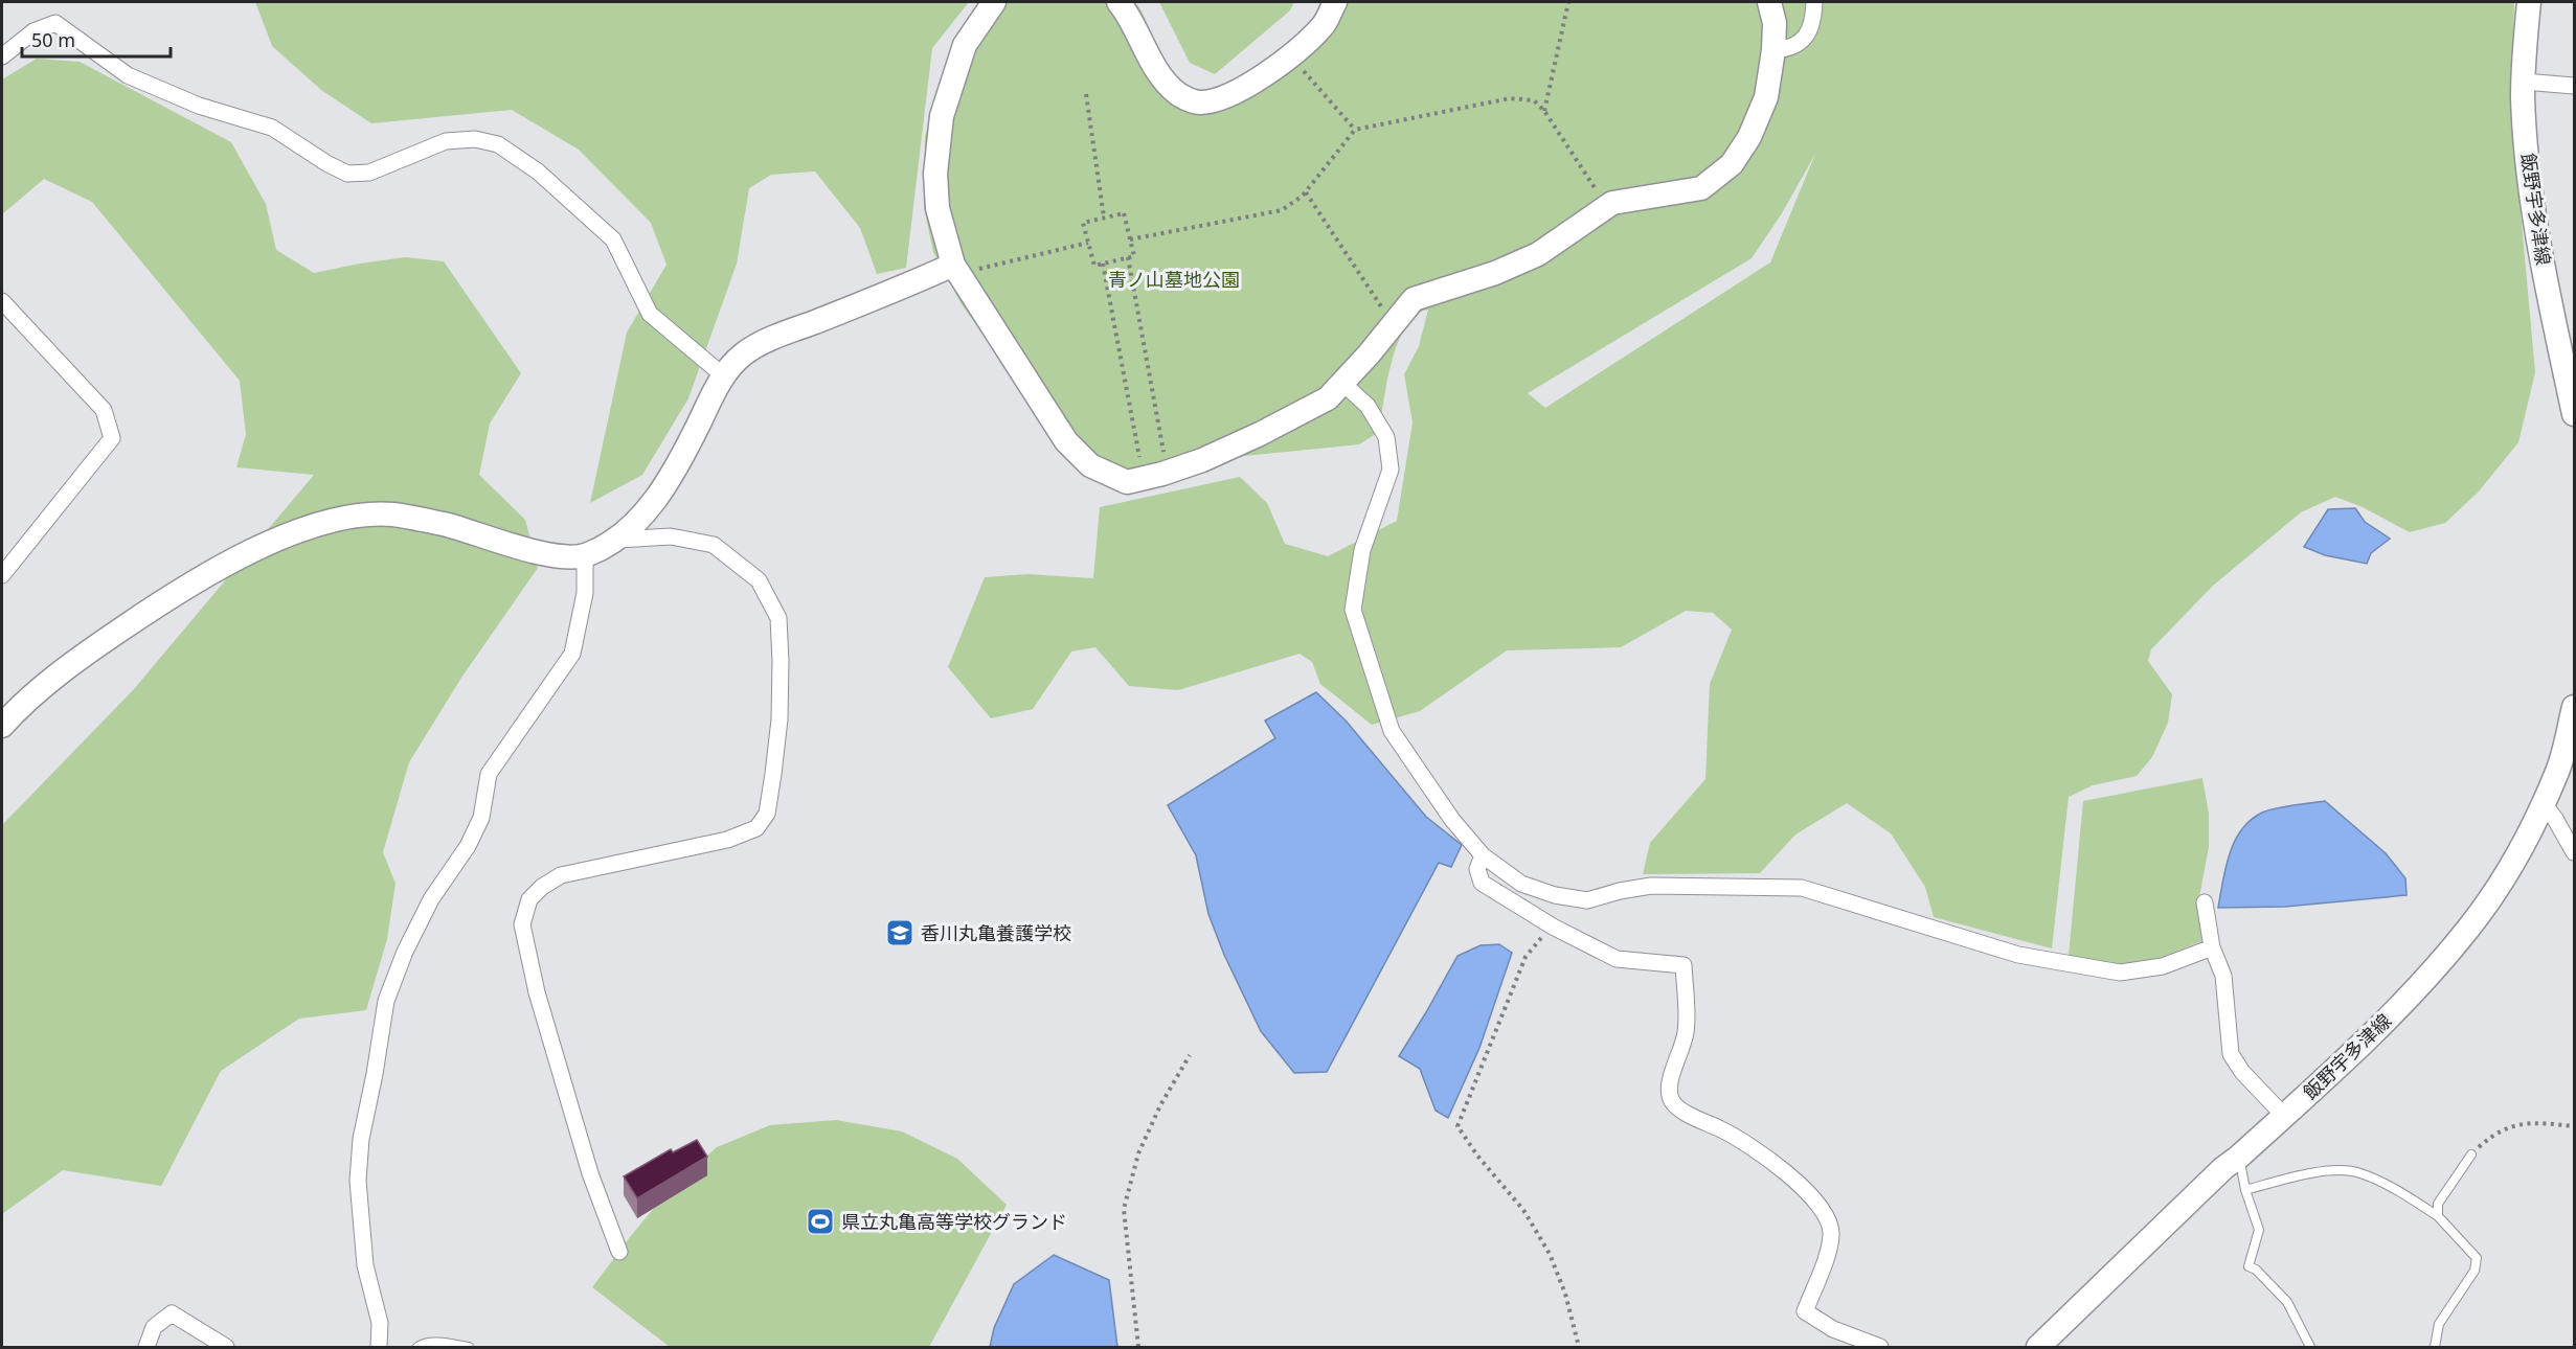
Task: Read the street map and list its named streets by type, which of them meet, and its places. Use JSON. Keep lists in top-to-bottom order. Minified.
{"streets":{"street":["飯野宇多津線"]},"parks":["青ノ山墓地公園"],"places":{"school or university":["香川丸亀養護学校"],"sports":["県立丸亀高等学校グランド"]},"scale_bar":"50 m"}
